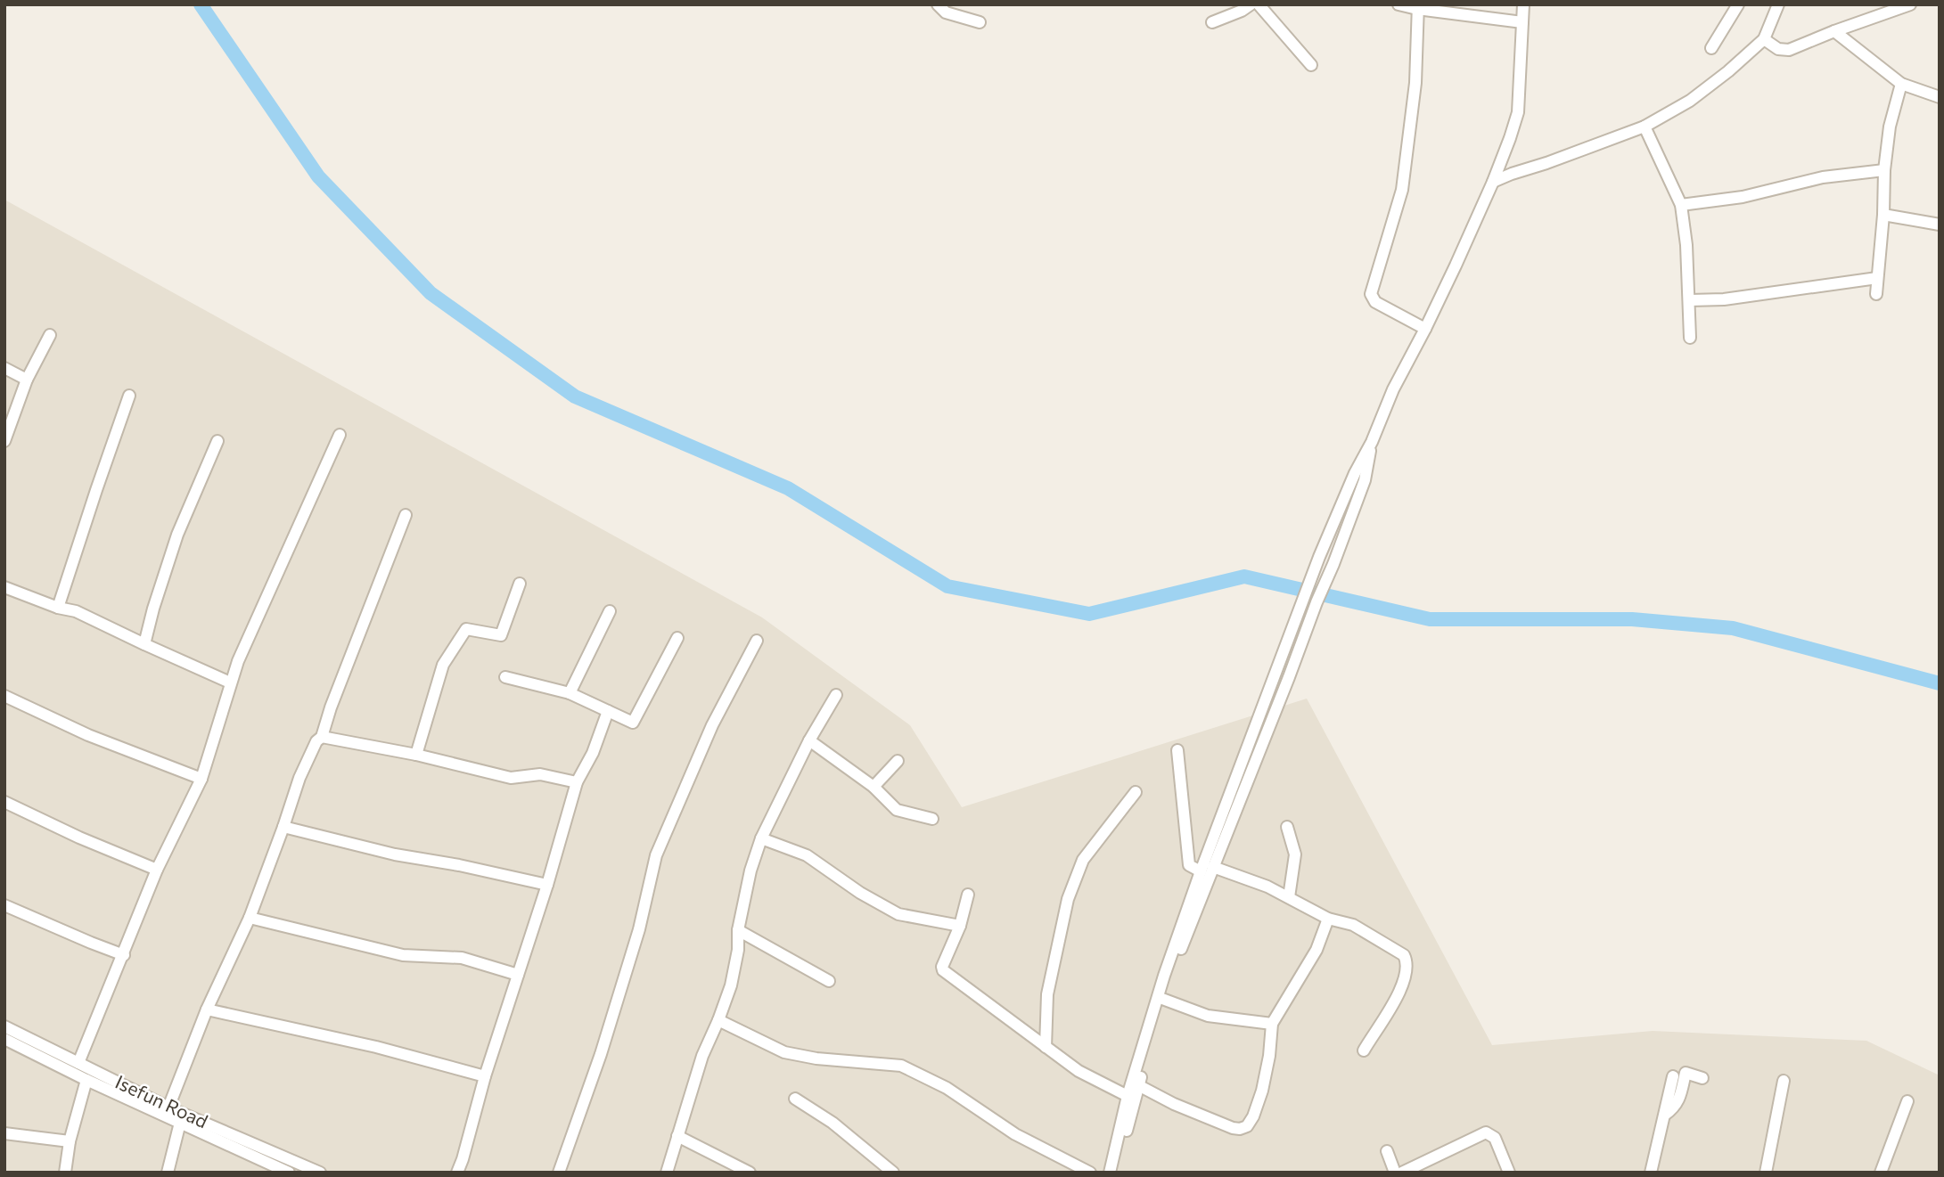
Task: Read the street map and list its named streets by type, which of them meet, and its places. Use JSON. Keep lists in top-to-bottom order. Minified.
{"streets":{"street":["Isefun Road"]}}
